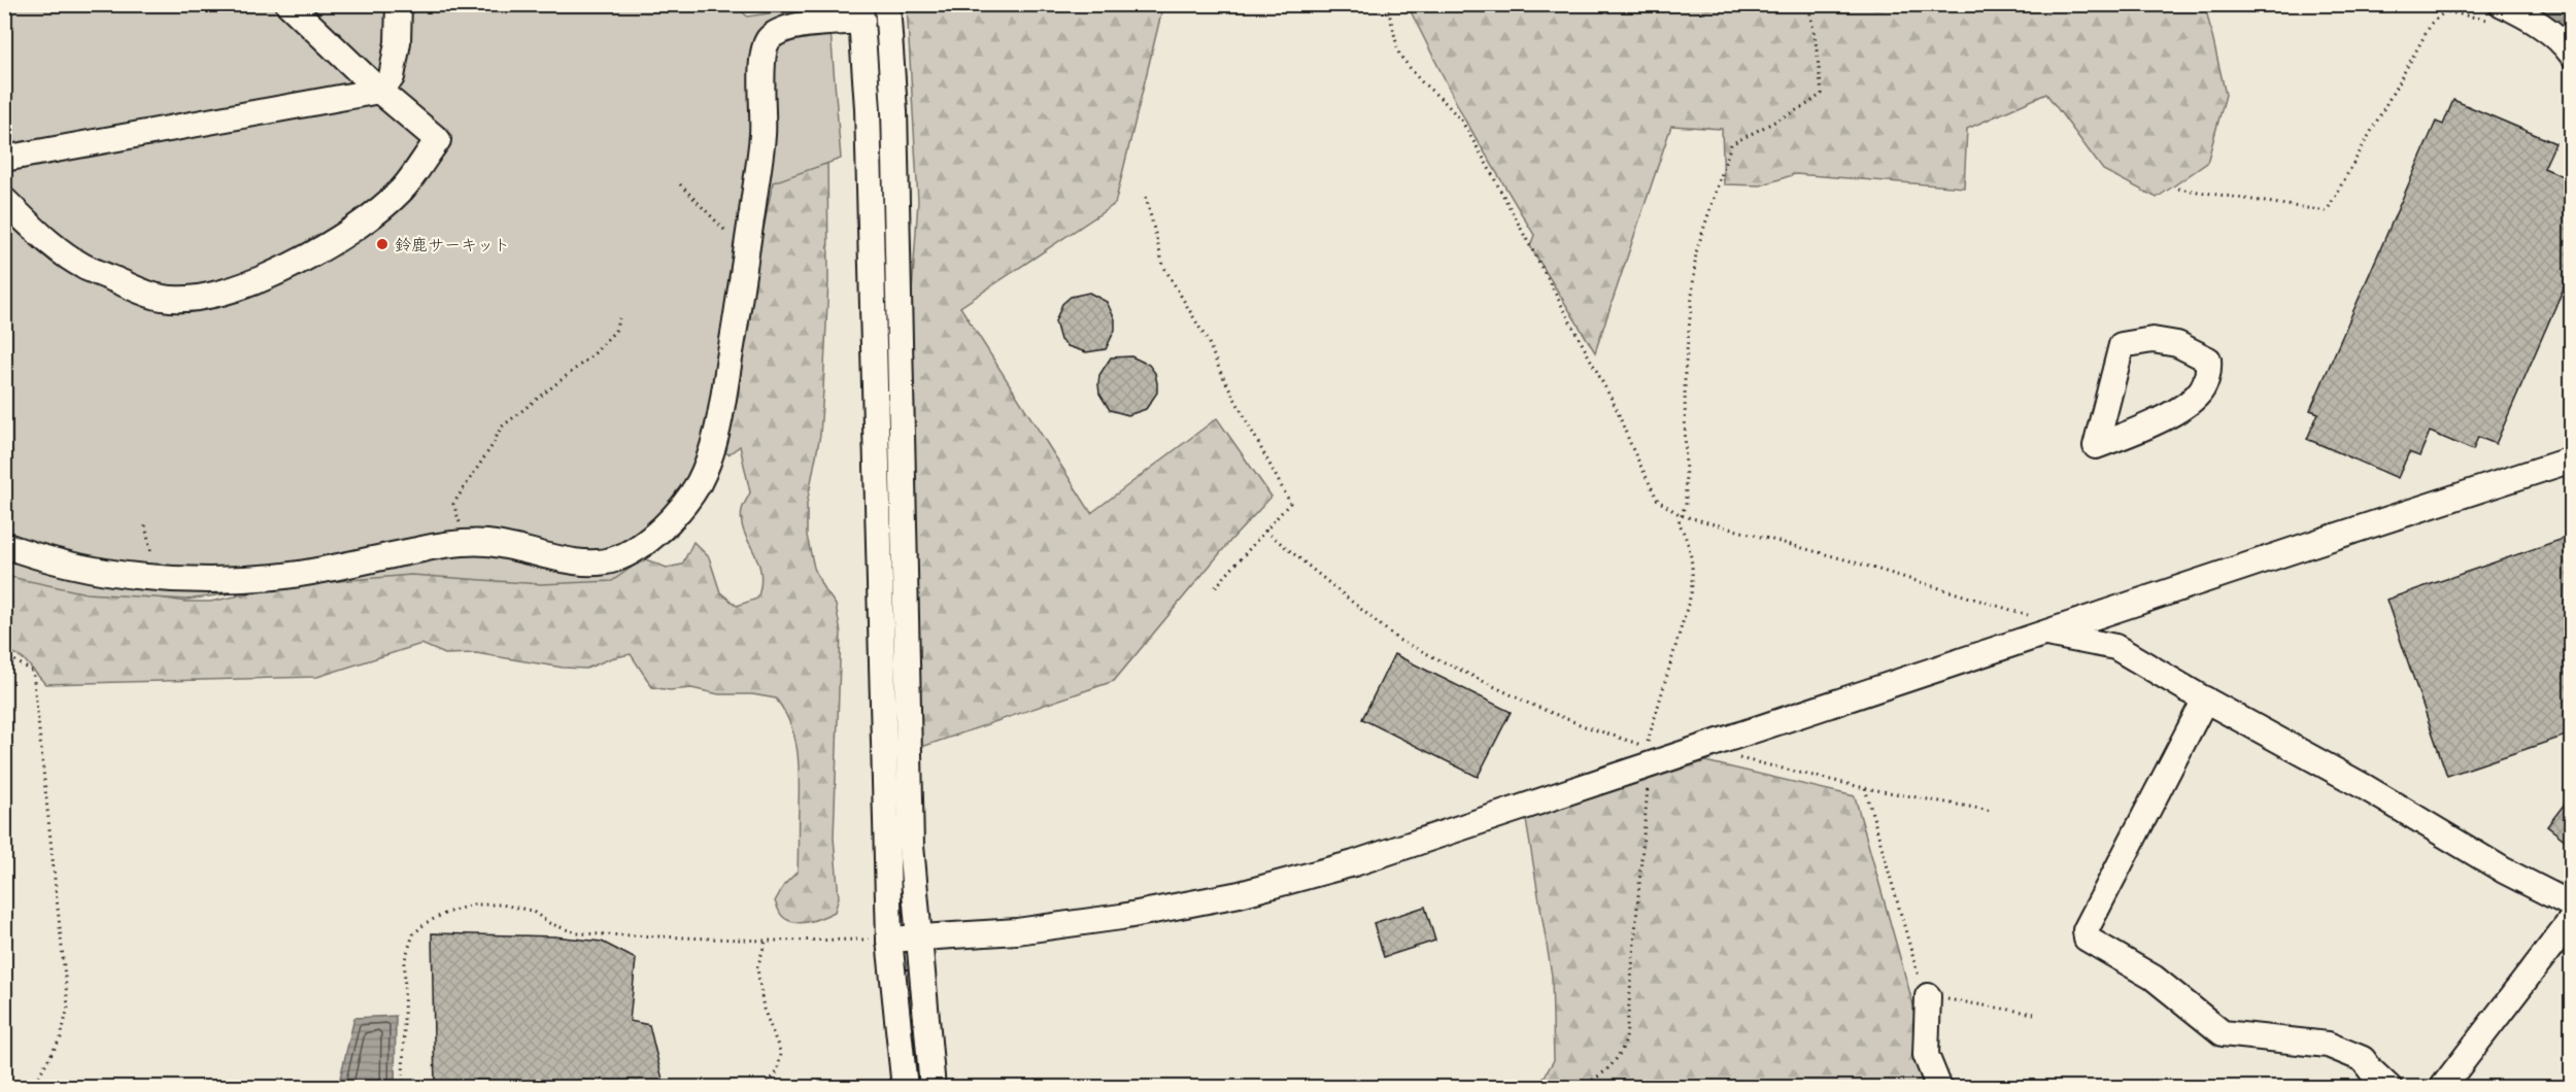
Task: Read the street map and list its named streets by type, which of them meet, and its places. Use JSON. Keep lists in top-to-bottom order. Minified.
{"places":["鈴鹿サーキット"]}
